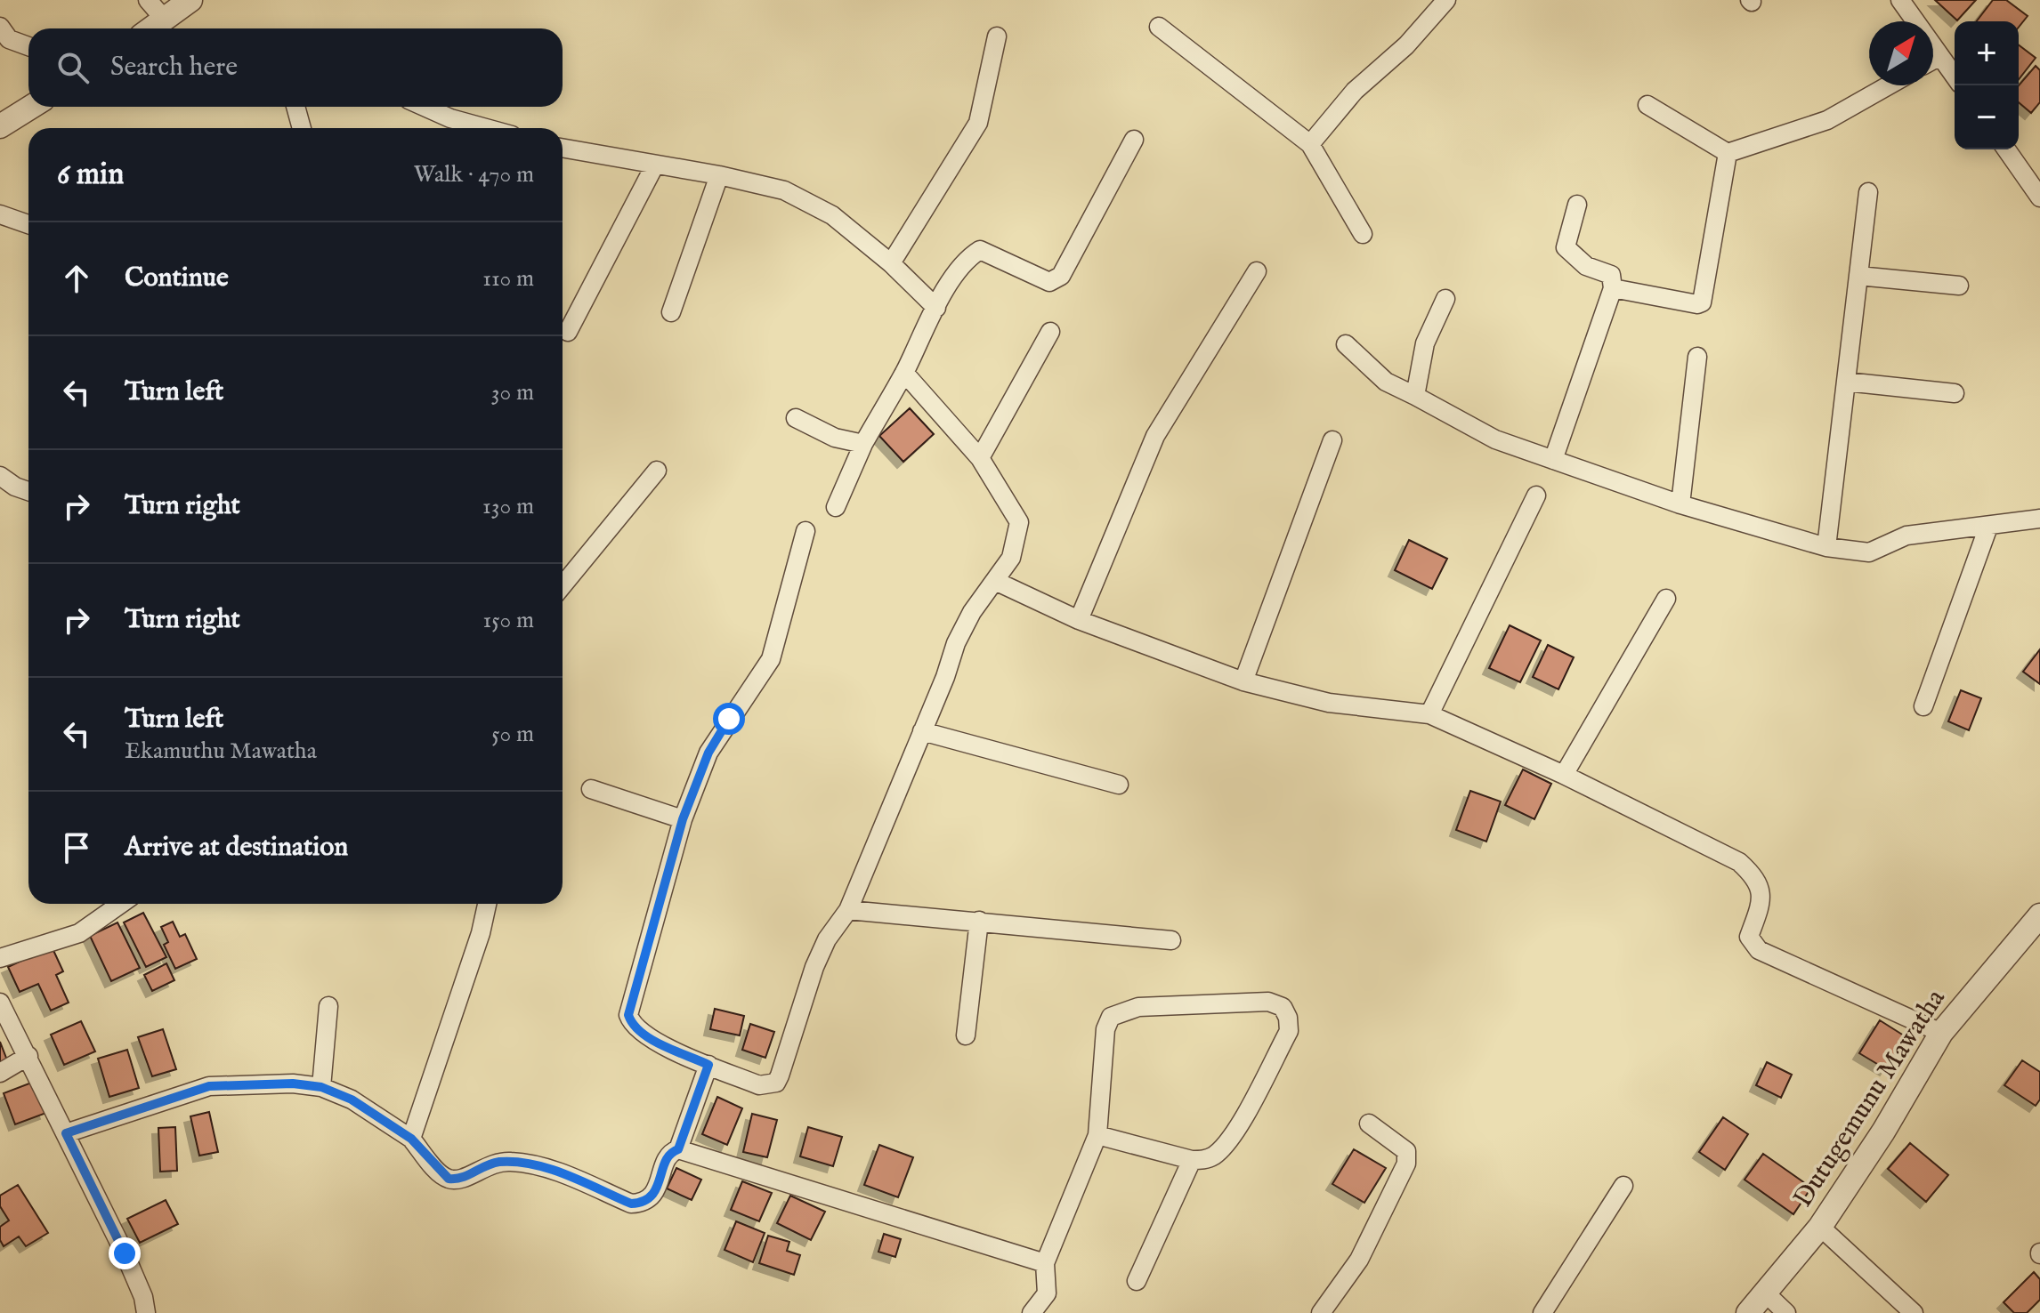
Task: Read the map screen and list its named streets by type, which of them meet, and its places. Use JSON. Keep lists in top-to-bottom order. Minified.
{"streets":{"street":["Dutugemunu Mawatha"]},"north":"top right","page":{"map_buttons":["+","−"],"search":"Search here","heading":["6 min","Walk · 470 m"],"list":[["Continue","110 m"],["Turn left","30 m"],["Turn right","130 m"],["Turn right","150 m"],["Turn left","Ekamuthu Mawatha","50 m"],"Arrive at destination"]}}
